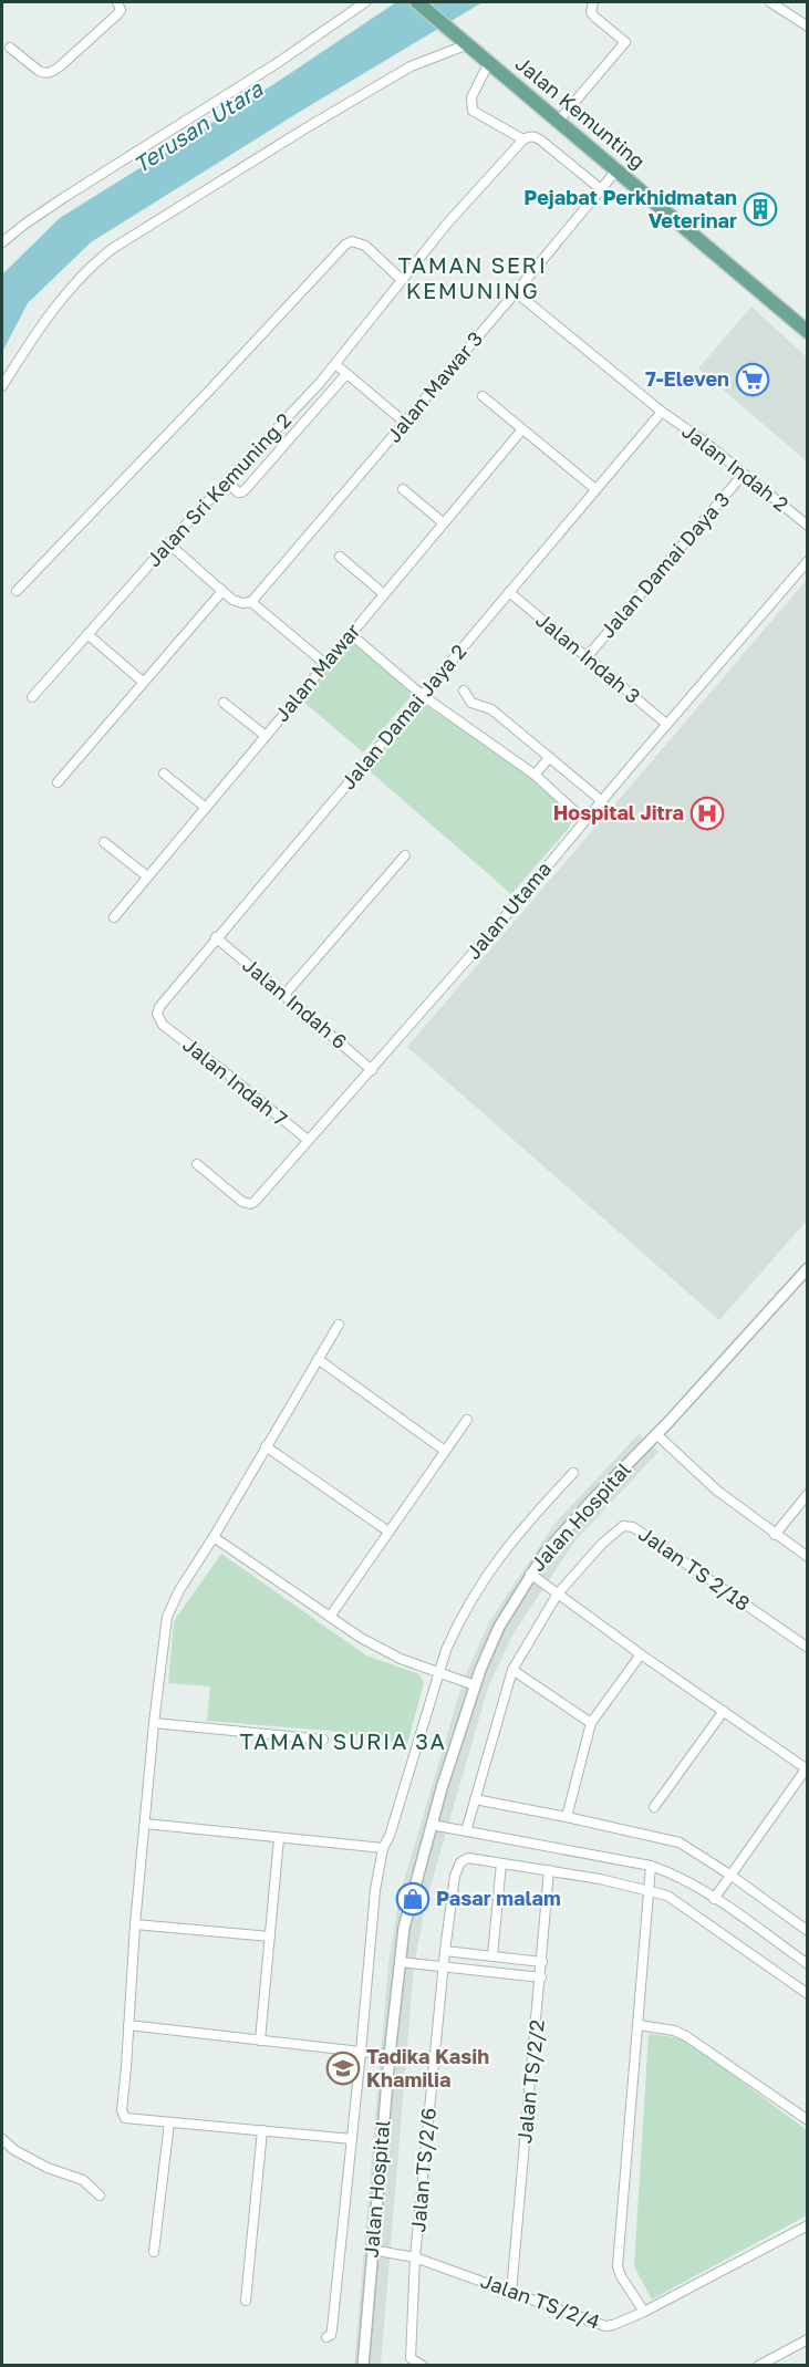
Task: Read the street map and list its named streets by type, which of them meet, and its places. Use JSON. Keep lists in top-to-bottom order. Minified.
{"streets":{"main road":["Jalan Kemunting"],"street":["Jalan Mawar 3","Jalan Indah 2","Jalan Sri Kemuning 2","Jalan Damai Daya 3","Jalan Indah 3","Jalan Mawar","Jalan Damai Jaya 2","Jalan Utama","Jalan Indah 6","Jalan Indah 7","Jalan Hospital","Jalan TS 2/18","Jalan TS/2/2","Jalan TS/2/6","Jalan TS/2/4"]},"crossings":[["Jalan Kemunting","Jalan Mawar 3"],["Jalan Mawar 3","Jalan Indah 2"],["Jalan Indah 2","Jalan Damai Daya 3"],["Jalan Indah 2","Jalan Damai Jaya 2"],["Jalan Damai Daya 3","Jalan Indah 3"],["Jalan Indah 3","Jalan Damai Jaya 2"],["Jalan Indah 3","Jalan Utama"],["Jalan Damai Jaya 2","Jalan Indah 6"],["Jalan Damai Jaya 2","Jalan Indah 7"],["Jalan Utama","Jalan Indah 6"],["Jalan Utama","Jalan Indah 7"],["Jalan Hospital","Jalan TS/2/4"],["Jalan TS/2/2","Jalan TS/2/6"],["Jalan TS/2/2","Jalan TS/2/4"],["Jalan TS/2/6","Jalan TS/2/4"]],"districts":["TAMAN SERI KEMUNING","TAMAN SURIA 3A"],"water":["Terusan Utara"],"places":{"building":["Pejabat Perkhidmatan Veterinar"],"supermarket":["7-Eleven"],"hospital":["Hospital Jitra"],"shop":["Pasar malam"],"school or university":["Tadika Kasih Khamilia"]}}
